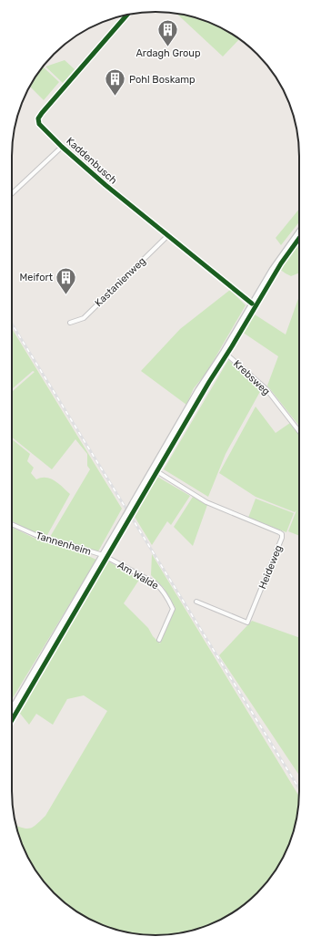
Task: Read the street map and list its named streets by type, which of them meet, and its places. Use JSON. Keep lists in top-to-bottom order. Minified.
{"streets":{"street":["Kaddenbusch","Kastanienweg","Krebsweg","Tannenheim","Heideweg","Am Walde"]},"crossings":[["Kaddenbusch","Kastanienweg"],["Tannenheim","Am Walde"]],"places":{"building":["Ardagh Group","Pohl Boskamp","Meifort"]}}
